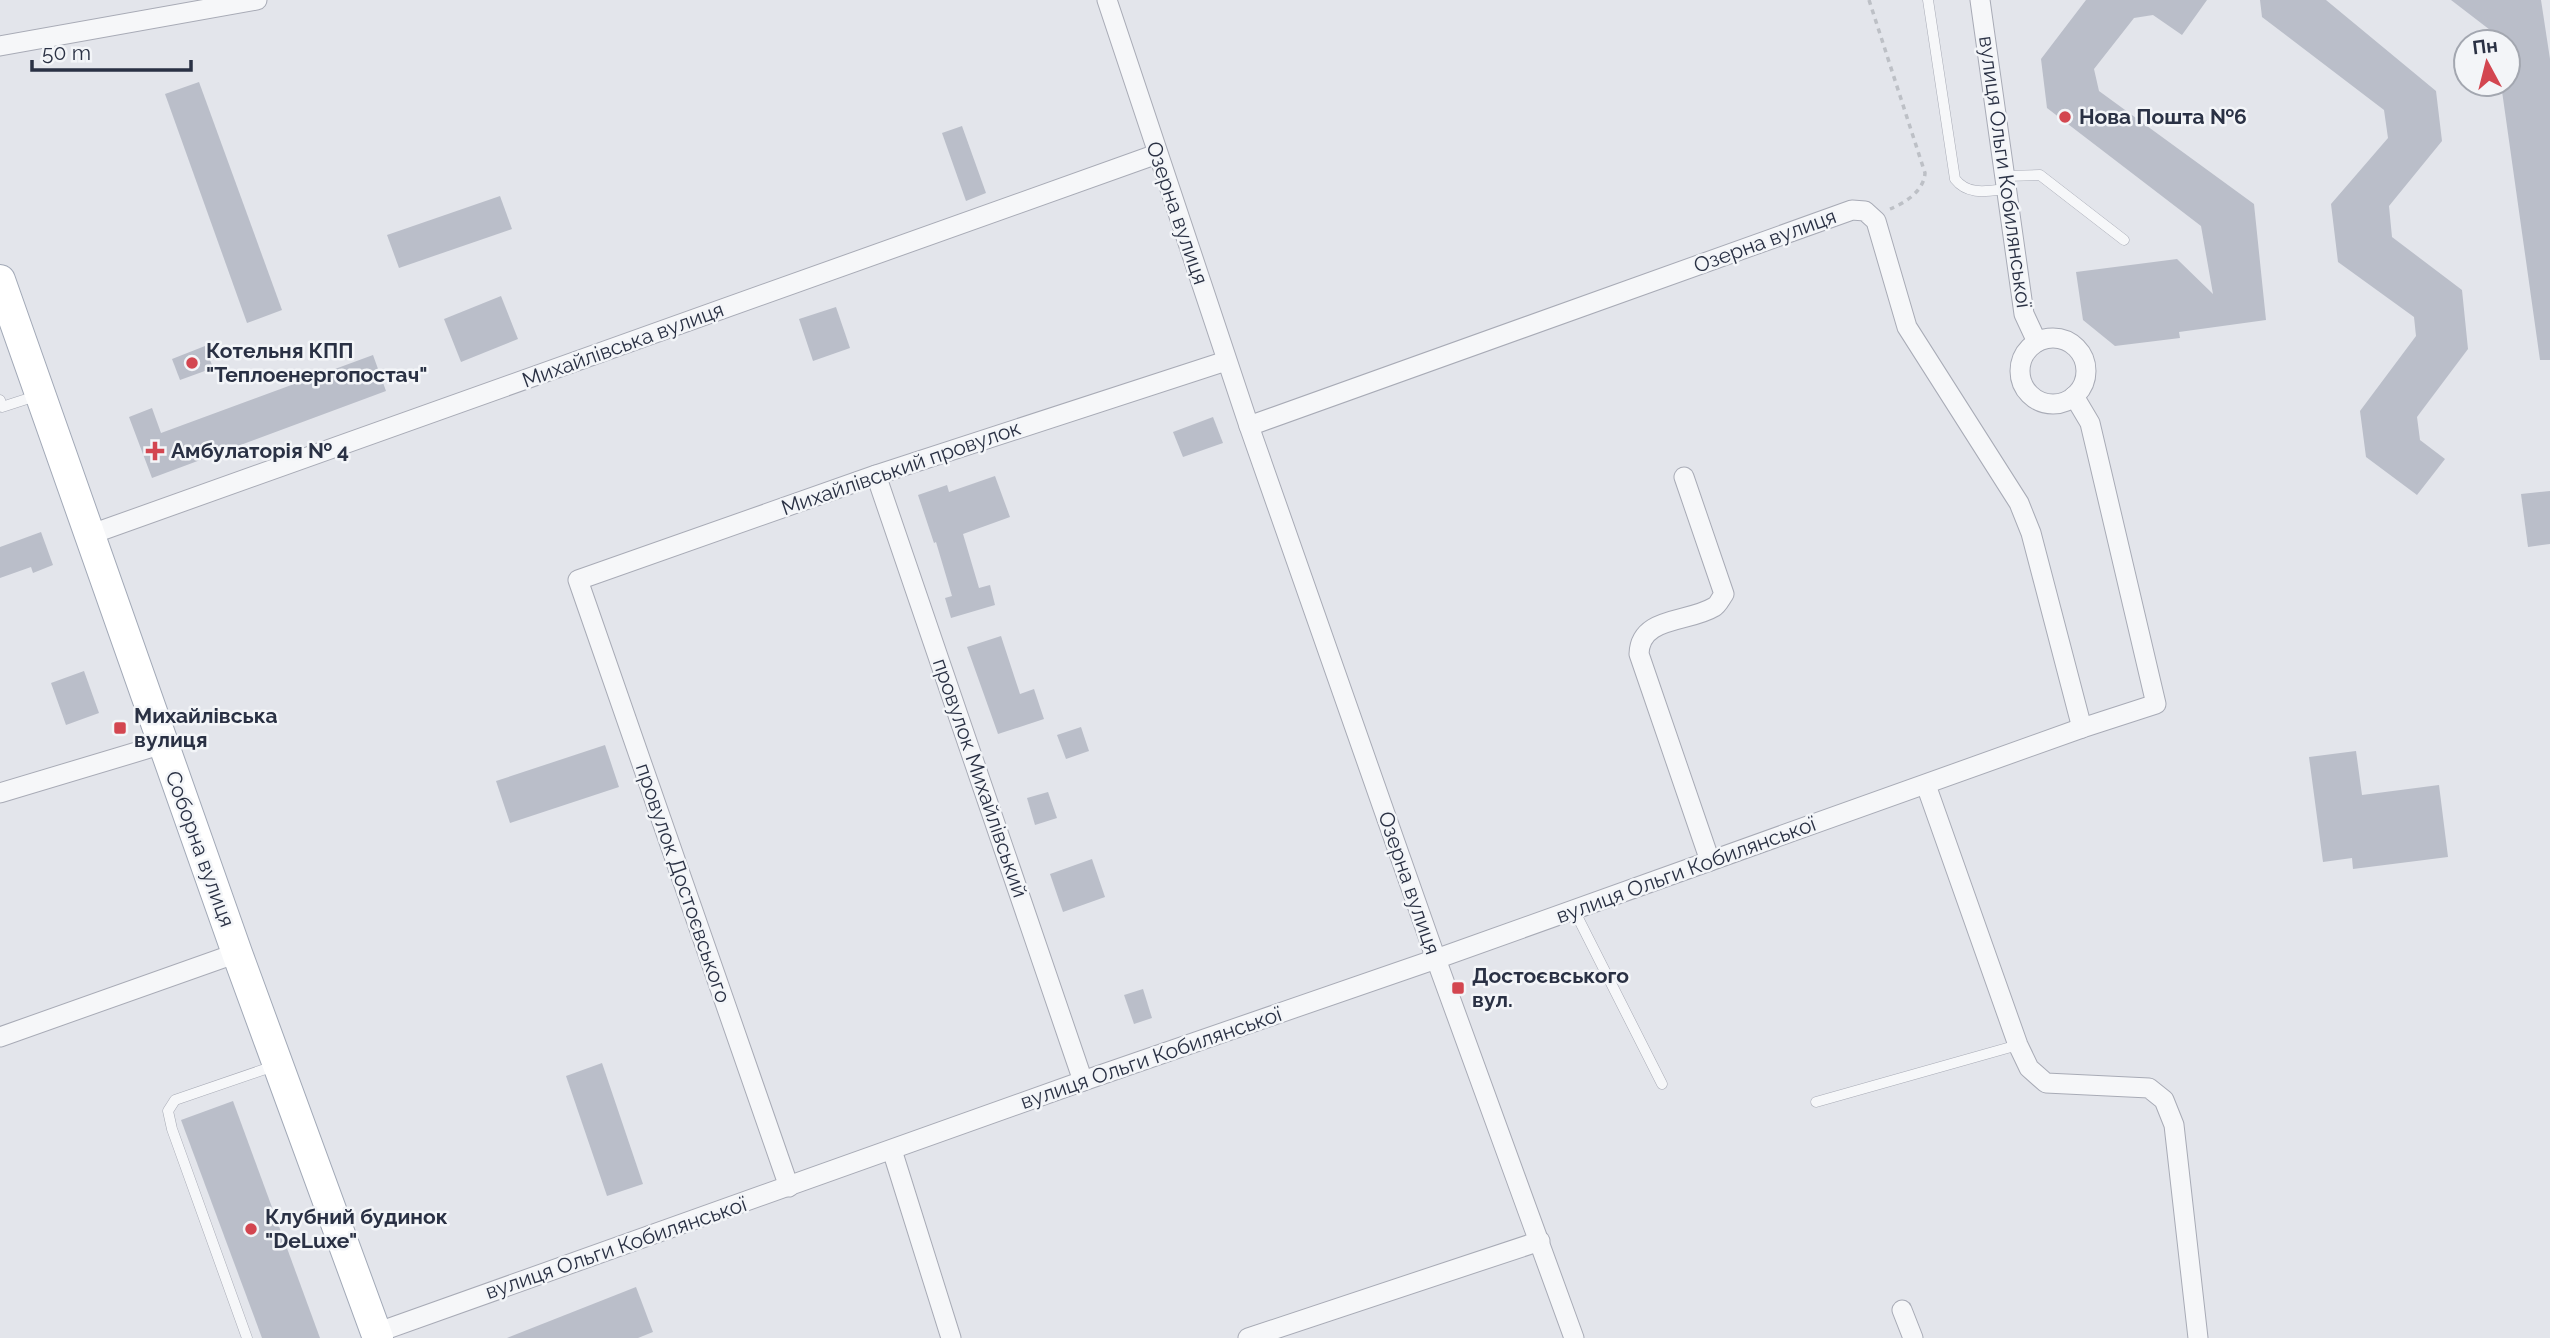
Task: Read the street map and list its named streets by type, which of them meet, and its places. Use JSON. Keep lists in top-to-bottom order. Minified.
{"streets":{"main road":["Соборна вулиця"],"street":["вулиця Ольги Кобилянської","Озерна вулиця","Михайлівська вулиця","Михайлівський провулок","провулок Михайлівський","провулок Достоєвського"]},"crossings":[["вулиця Ольги Кобилянської","Озерна вулиця"],["вулиця Ольги Кобилянської","провулок Михайлівський"],["вулиця Ольги Кобилянської","Соборна вулиця"],["вулиця Ольги Кобилянської","провулок Достоєвського"],["Озерна вулиця","Михайлівська вулиця"],["Озерна вулиця","Михайлівський провулок"],["Михайлівська вулиця","Соборна вулиця"],["Михайлівський провулок","провулок Михайлівський"],["Михайлівський провулок","провулок Достоєвського"]],"places":{"other":["Нова Пошта №6","Котельня КПП \"Теплоенергопостач\"","Клубний будинок \"DeLuxe\""],"health":["Амбулаторія № 4"],"transit":["Михайлівська вулиця","Достоєвського вул."]},"scale_bar":"50 m","north":"top"}
